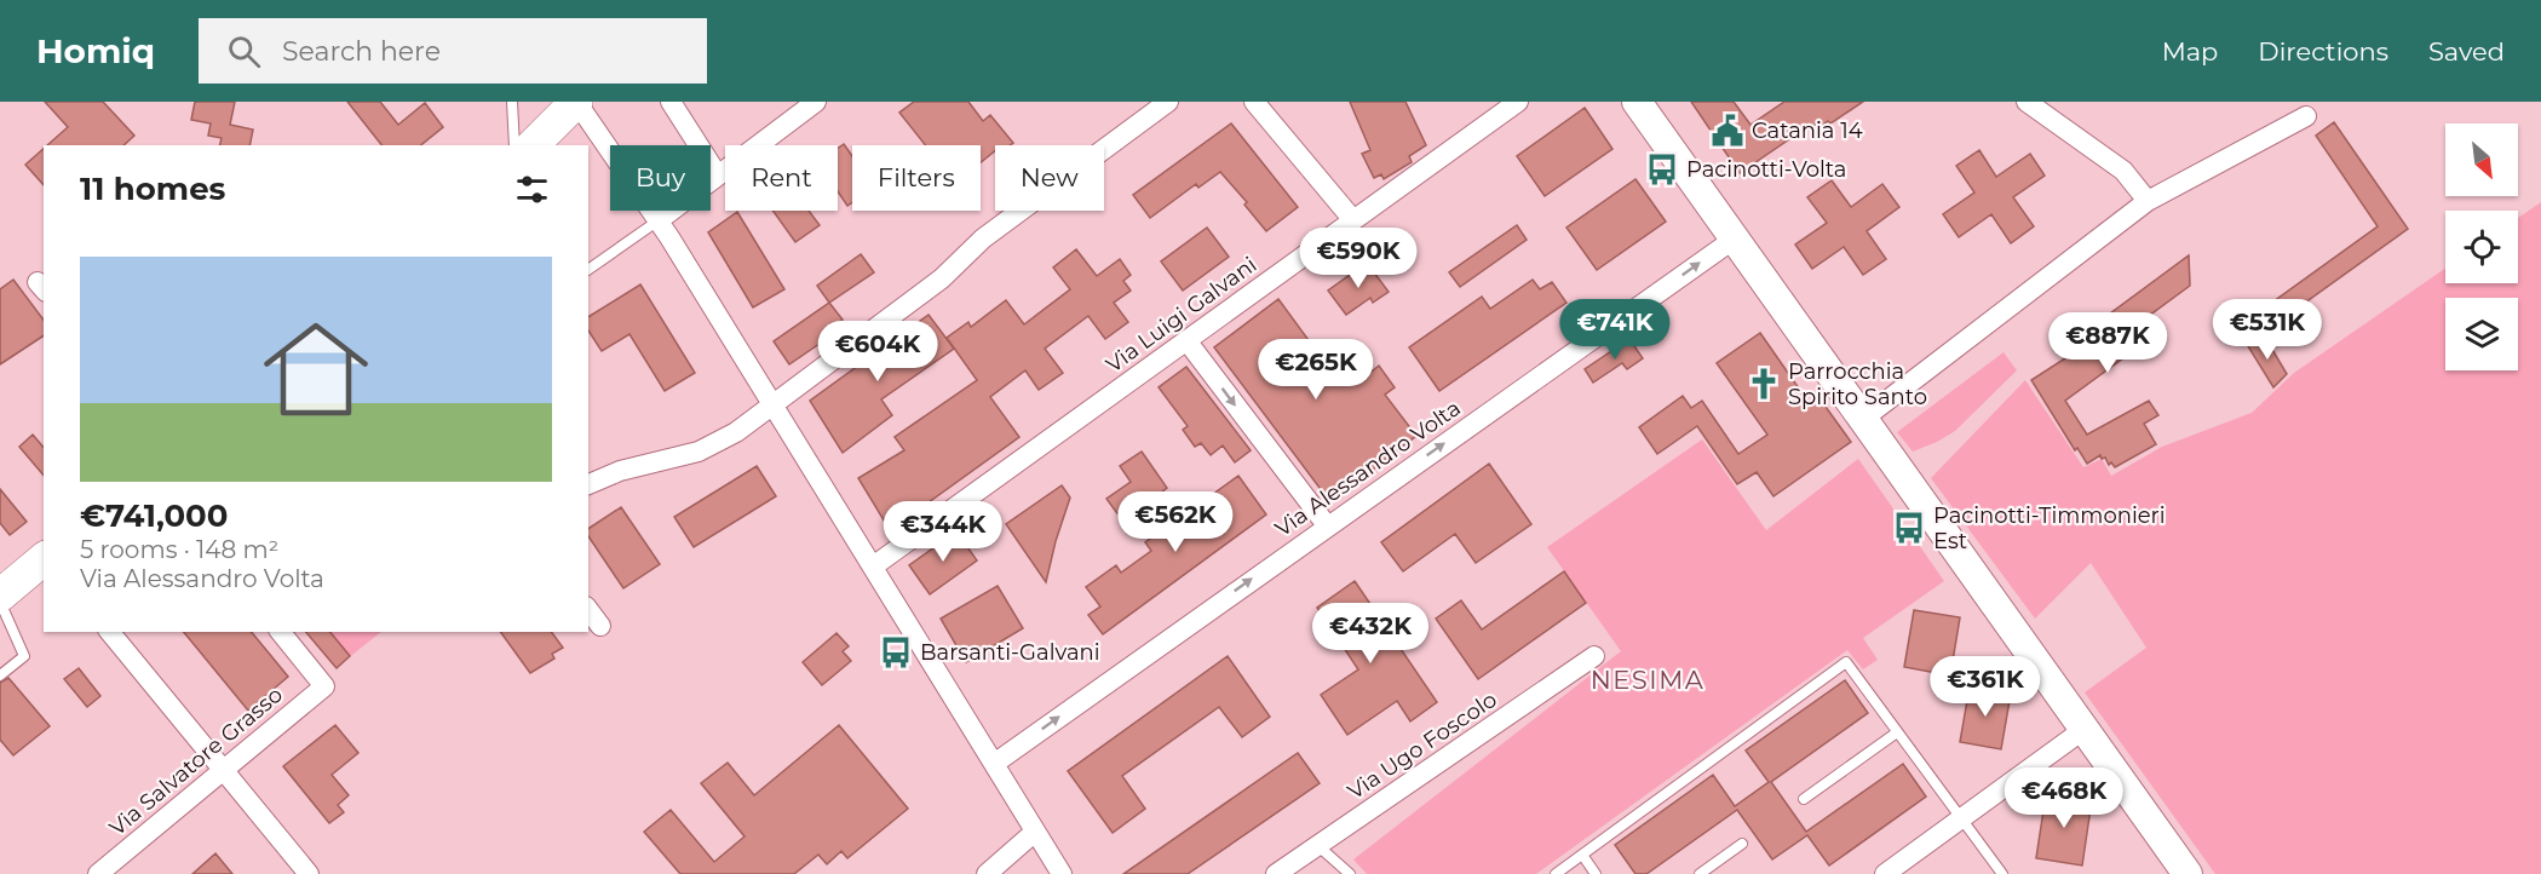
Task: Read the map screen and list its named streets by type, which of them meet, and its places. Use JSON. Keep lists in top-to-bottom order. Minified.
{"streets":{"street":["Via Luigi Galvani","Via Alessandro Volta","Via Ugo Foscolo","Via Salvatore Grasso"]},"one_way":["Via Alessandro Volta"],"districts":["NESIMA"],"places":{"public building":["Catania 14"],"bus stop":["Pacinotti-Volta","Pacinotti-Timmonieri Est","Barsanti-Galvani"],"church":["Parrocchia Spirito Santo"]},"north":"bottom right","page":{"header":"Homiq","search":"Search here","nav":["Map","Directions","Saved"],"chip":["Buy","Rent","Filters","New"],"heading":"11 homes","price":["€590K","€741K","€531K","€887K","€604K","€265K","€562K","€344K","€432K","€361K","€468K"],"list":[{"name":"€741,000","note":"5 rooms · 148 m² · Via Alessandro Volta"}]}}
